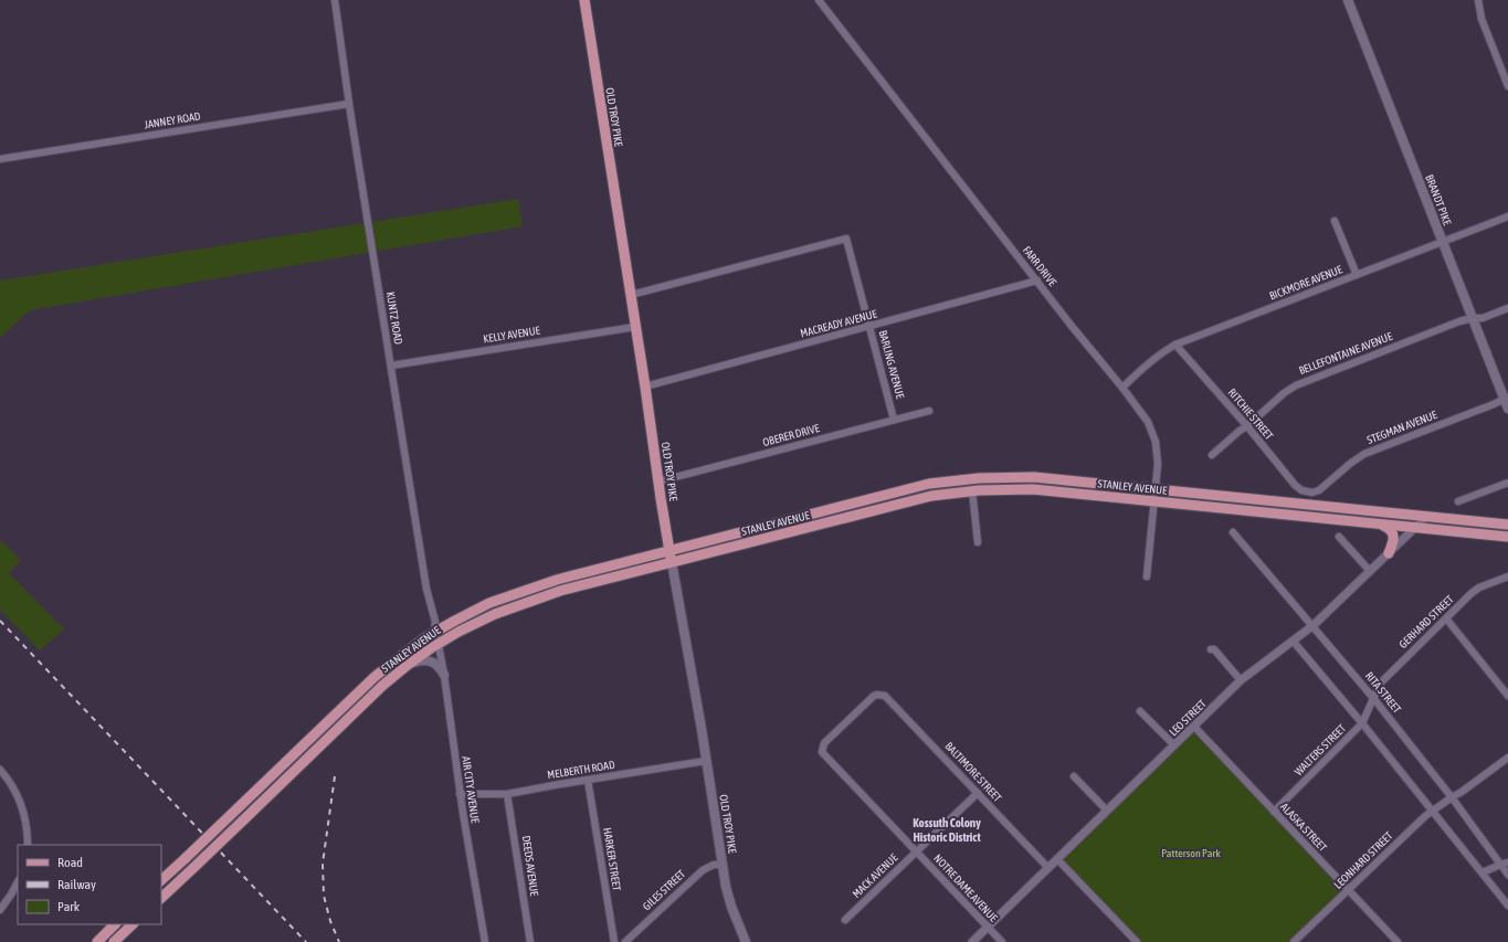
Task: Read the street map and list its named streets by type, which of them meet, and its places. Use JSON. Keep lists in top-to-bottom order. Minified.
{"streets":{"main road":["OLD TROY PIKE","BRANDT PIKE","STANLEY AVENUE"],"street":["JANNEY ROAD","FARR DRIVE","BICKMORE AVENUE","KUNTZ ROAD","MACREADY AVENUE","KELLY AVENUE","BELLEFONTAINE AVENUE","BARLING AVENUE","RITCHIE STREET","STEGMAN AVENUE","OBERER DRIVE","GERHARD STREET","RITA STREET","LEO STREET","WALTERS STREET","MELBERTH ROAD","BALTIMORE STREET","AIR CITY AVENUE","ALASKA STREET","HARKER STREET","LEONHARD STREET","DEEDS AVENUE","MACK AVENUE","NOTRE DAME AVENUE","GILES STREET"]},"crossings":[["OLD TROY PIKE","MACREADY AVENUE"],["OLD TROY PIKE","KELLY AVENUE"],["OLD TROY PIKE","BARLING AVENUE"],["OLD TROY PIKE","OBERER DRIVE"],["OLD TROY PIKE","STANLEY AVENUE"],["OLD TROY PIKE","MELBERTH ROAD"],["OLD TROY PIKE","GILES STREET"],["JANNEY ROAD","KUNTZ ROAD"],["BRANDT PIKE","BICKMORE AVENUE"],["BRANDT PIKE","BELLEFONTAINE AVENUE"],["BRANDT PIKE","STEGMAN AVENUE"],["FARR DRIVE","BICKMORE AVENUE"],["FARR DRIVE","MACREADY AVENUE"],["FARR DRIVE","STANLEY AVENUE"],["BICKMORE AVENUE","RITCHIE STREET"],["KUNTZ ROAD","KELLY AVENUE"],["KUNTZ ROAD","STANLEY AVENUE"],["KUNTZ ROAD","AIR CITY AVENUE"],["MACREADY AVENUE","BARLING AVENUE"],["BELLEFONTAINE AVENUE","RITCHIE STREET"],["BARLING AVENUE","OBERER DRIVE"],["RITCHIE STREET","STEGMAN AVENUE"],["STANLEY AVENUE","LEO STREET"],["STANLEY AVENUE","AIR CITY AVENUE"],["GERHARD STREET","RITA STREET"],["GERHARD STREET","WALTERS STREET"],["RITA STREET","LEO STREET"],["RITA STREET","WALTERS STREET"],["RITA STREET","LEONHARD STREET"],["LEO STREET","BALTIMORE STREET"],["LEO STREET","ALASKA STREET"],["LEO STREET","NOTRE DAME AVENUE"],["WALTERS STREET","ALASKA STREET"],["MELBERTH ROAD","AIR CITY AVENUE"],["MELBERTH ROAD","HARKER STREET"],["MELBERTH ROAD","DEEDS AVENUE"],["BALTIMORE STREET","MACK AVENUE"],["BALTIMORE STREET","NOTRE DAME AVENUE"],["ALASKA STREET","LEONHARD STREET"],["MACK AVENUE","NOTRE DAME AVENUE"]],"districts":["Kossuth Colony Historic District"],"parks":["Patterson Park"],"legend":["Road","Railway","Park"]}
